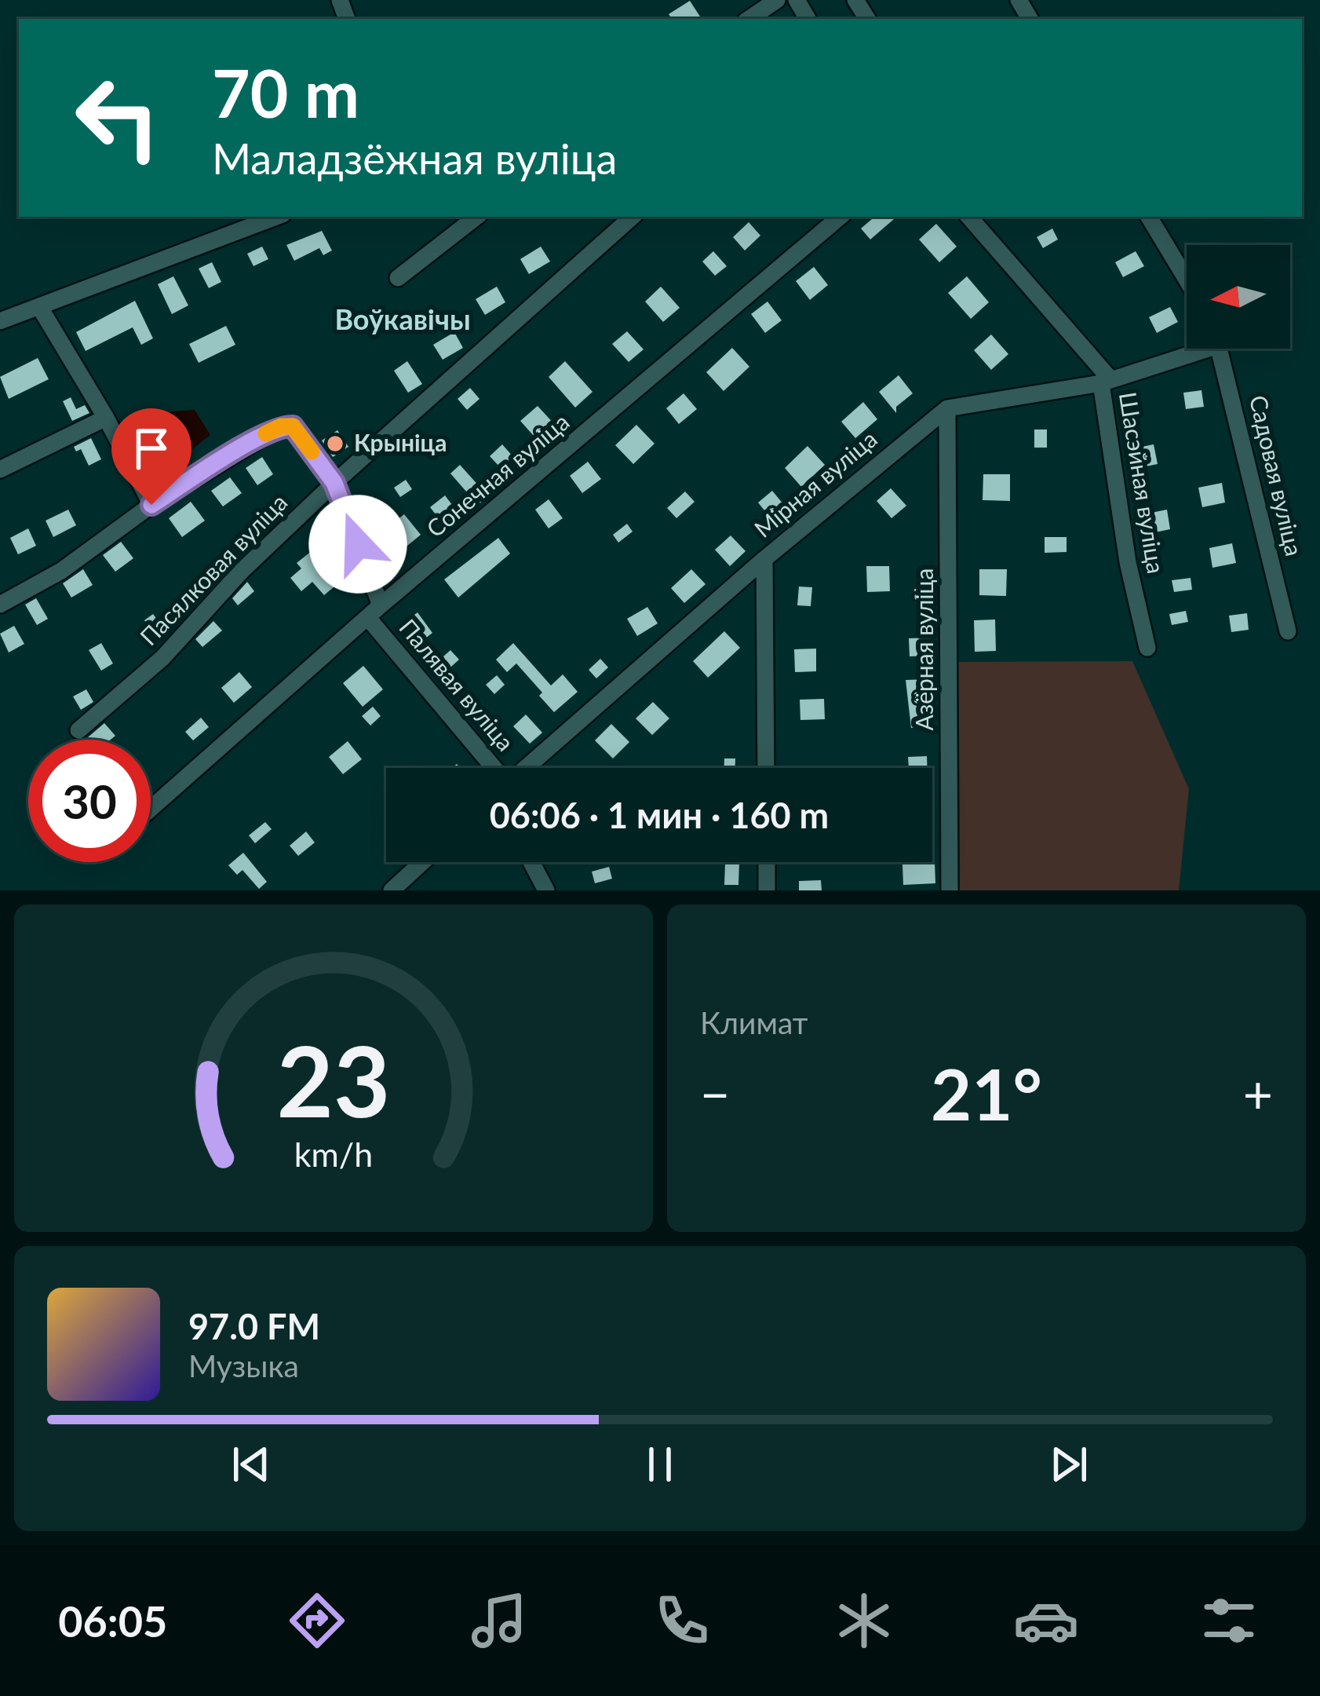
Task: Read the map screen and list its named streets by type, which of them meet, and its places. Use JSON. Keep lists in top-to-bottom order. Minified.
{"streets":{"street":["Сонечная вуліца","Садовая вуліца","Шасэйная вуліца","Мірная вуліца","Пасялковая вуліца","Азёрная вуліца","Палявая вуліца"]},"crossings":[["Сонечная вуліца","Палявая вуліца"],["Мірная вуліца","Азёрная вуліца"],["Пасялковая вуліца","Палявая вуліца"]],"districts":["Воўкавічы"],"places":["Крыніца"],"north":"left","page":{"turn":["70 m","Маладзёжная вуліца"],"limit":"30","trip":"06:06 · 1 мин · 160 m","tile":"Климат","heat":["−","21°","+"],"song":["97.0 FM","Музыка"],"tabs":"06:05","gauge":["23","km/h"]}}
